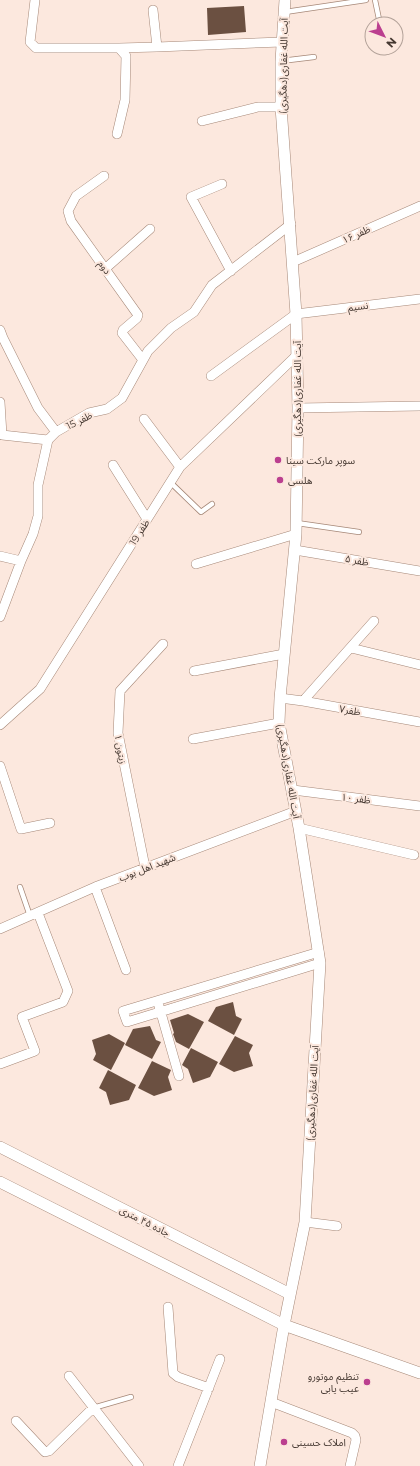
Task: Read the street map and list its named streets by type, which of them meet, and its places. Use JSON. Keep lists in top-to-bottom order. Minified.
{"streets":{"street":["آیت الله غفاری(دهگیری)","ظفر ۱۶","دوم","نسیم","ظفر 15","ظفر 19","ظفر ۵","ظفر۷","زیتون ۱","ظفر ۱۰","شهید اهل بوب","جاده ۴۵ متری"]},"crossings":[["آیت الله غفاری(دهگیری)","ظفر ۱۶"],["آیت الله غفاری(دهگیری)","نسیم"],["آیت الله غفاری(دهگیری)","ظفر 15"],["آیت الله غفاری(دهگیری)","ظفر 19"],["آیت الله غفاری(دهگیری)","ظفر ۵"],["آیت الله غفاری(دهگیری)","ظفر۷"],["آیت الله غفاری(دهگیری)","ظفر ۱۰"],["آیت الله غفاری(دهگیری)","شهید اهل بوب"],["آیت الله غفاری(دهگیری)","جاده ۴۵ متری"],["دوم","ظفر 15"],["زیتون ۱","شهید اهل بوب"]],"places":["سوپر مارکت سینا","هلسی","تنظیم موتورو عیب یابی","املاک حسینی"],"north":"bottom right"}
